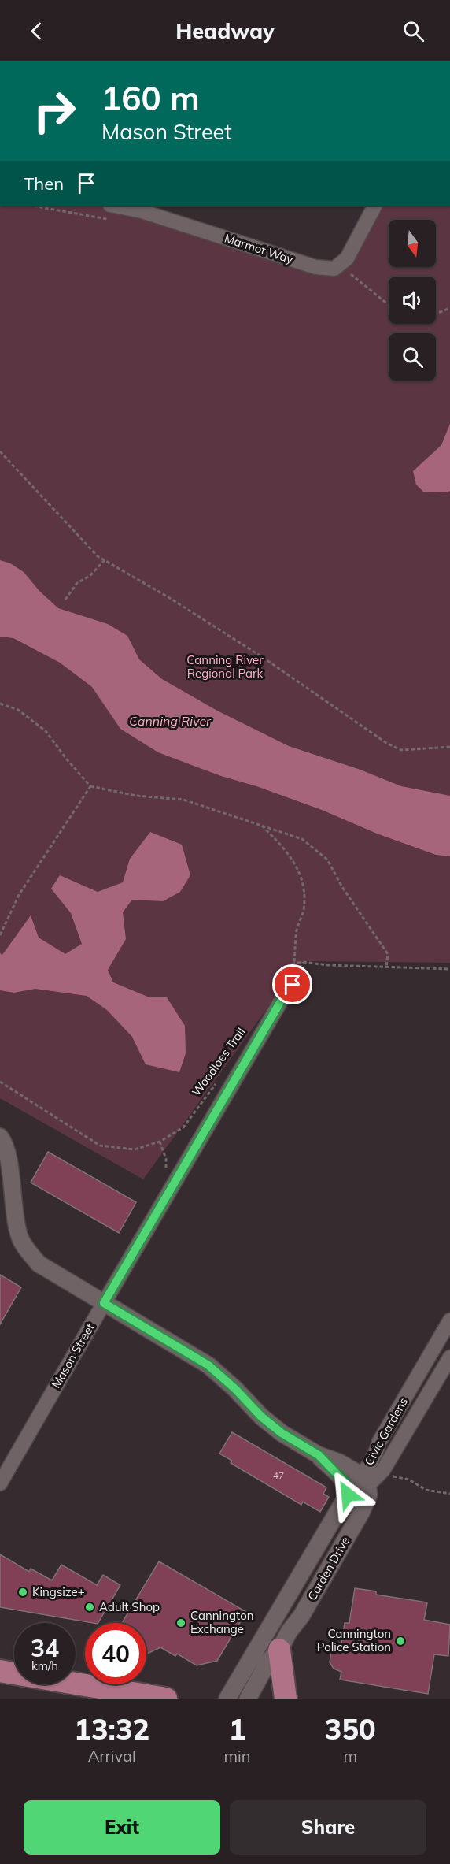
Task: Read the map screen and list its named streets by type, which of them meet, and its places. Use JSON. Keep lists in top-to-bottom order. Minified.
{"streets":{"street":["Marmot Way","Mason Street","Civic Gardens","Carden Drive"],"path":["Woodloes Trail"]},"crossings":[["Civic Gardens","Carden Drive"]],"water":["Canning River"],"parks":["Canning River Regional Park"],"places":["Kingsize+","Adult Shop","Cannington Exchange","Cannington Police Station"],"house_numbers":["47"],"north":"bottom","page":{"header":"Headway","turn":["160 m","Mason Street"],"then":"Then","speed":"34 km/h","limit":"40","eta":["13:32","Arrival","1","min","350","m"],"buttons":["Exit","Share"]}}
